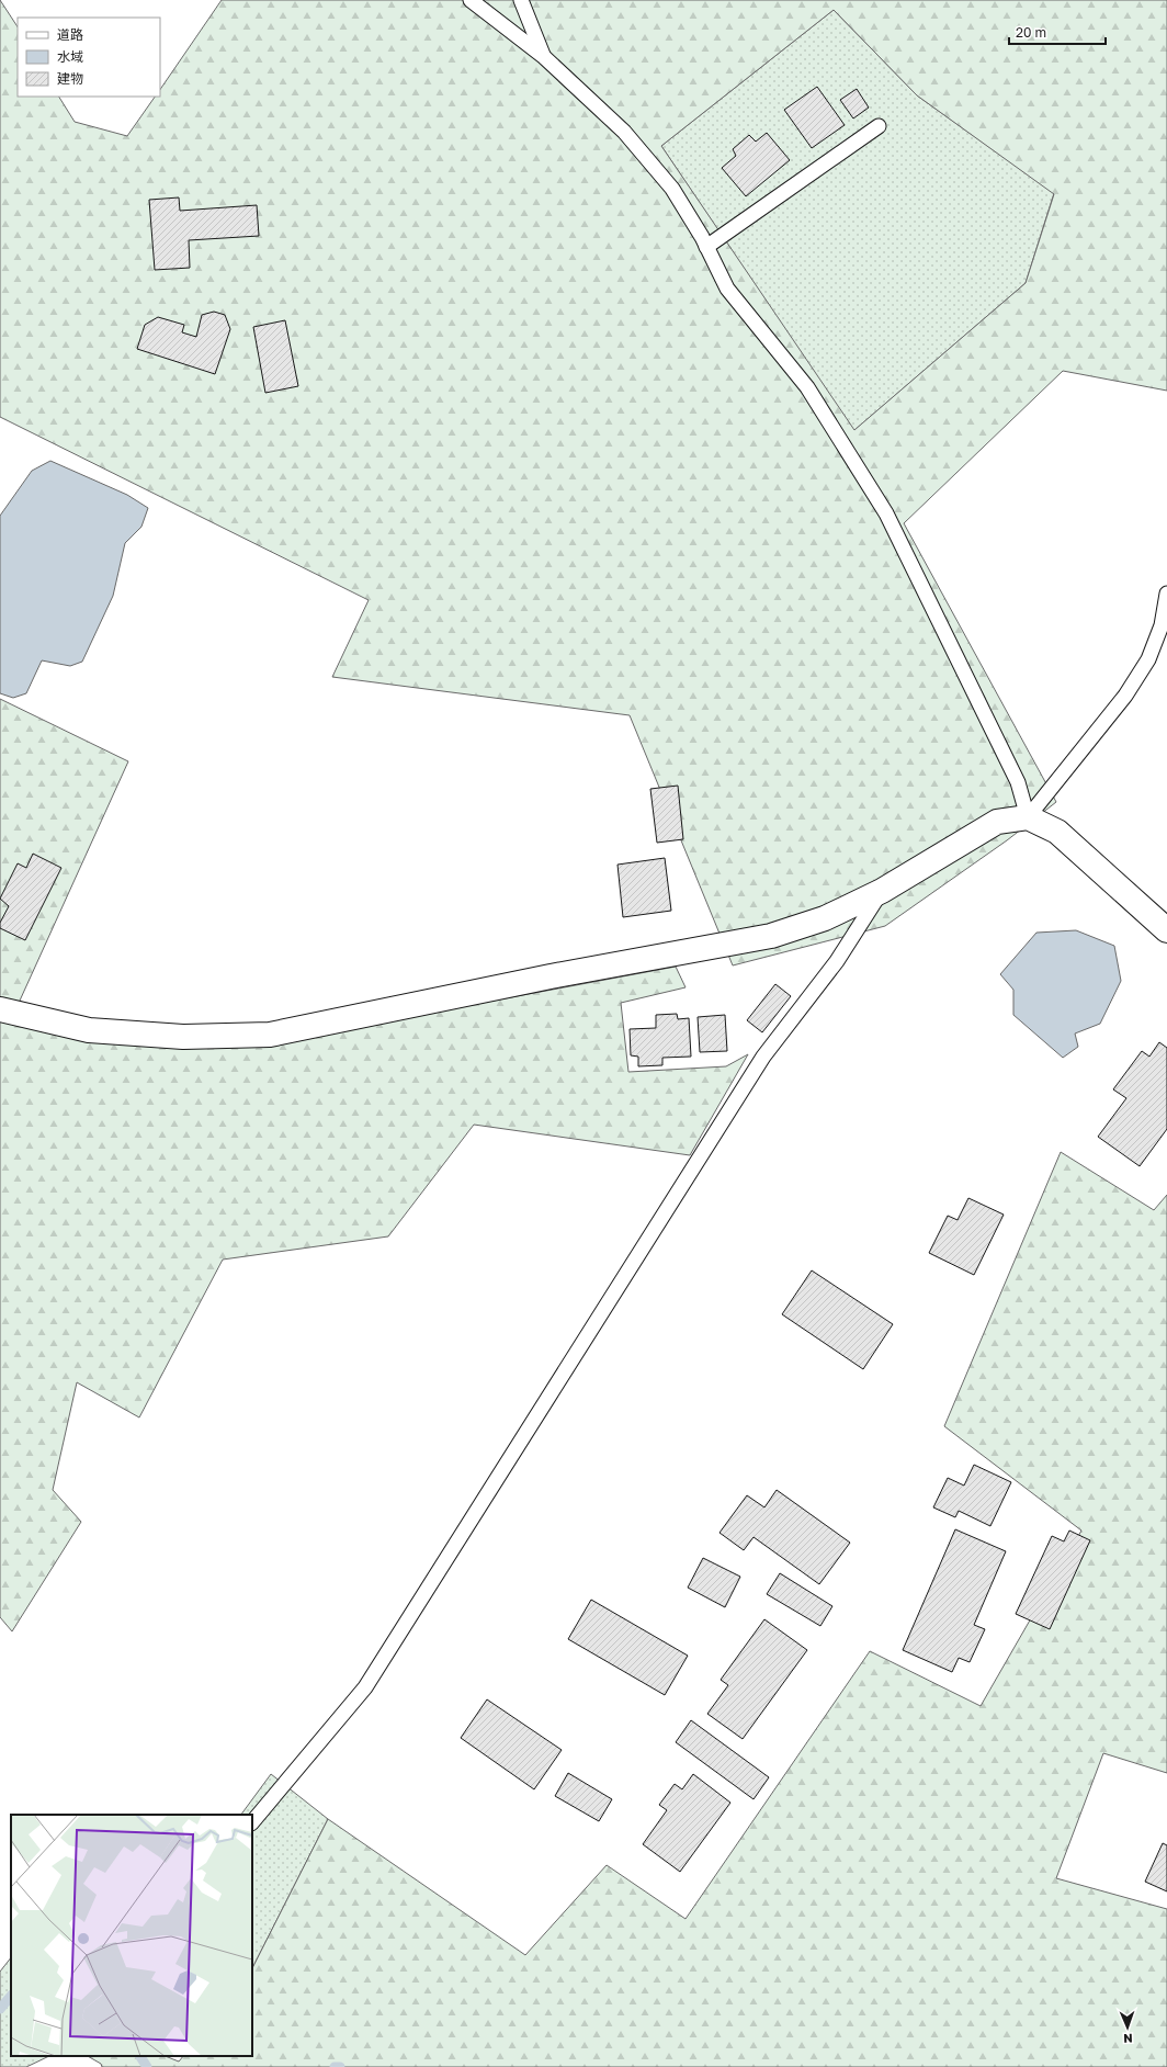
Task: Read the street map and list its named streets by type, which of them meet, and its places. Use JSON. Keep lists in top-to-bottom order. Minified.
{"legend":["道路","水域","建物"],"scale_bar":"20 m","north":"bottom"}
